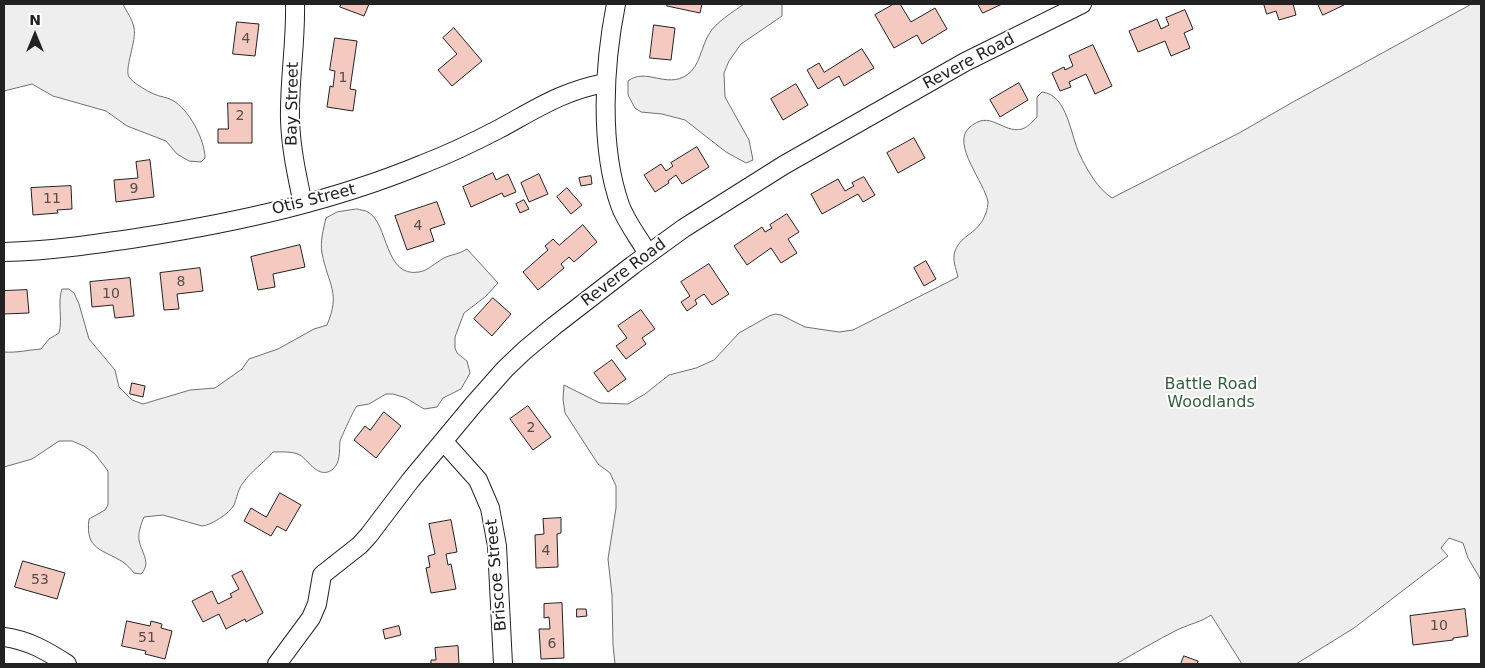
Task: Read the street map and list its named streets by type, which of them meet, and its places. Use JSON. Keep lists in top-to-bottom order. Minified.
{"streets":{"street":["Revere Road","Bay Street","Otis Street","Briscoe Street"]},"crossings":[["Revere Road","Briscoe Street"],["Bay Street","Otis Street"]],"parks":["Battle Road Woodlands"],"house_numbers":["4","1","2","9","11","4","8","10","2","4","53","10","51","6"],"north":"top"}
